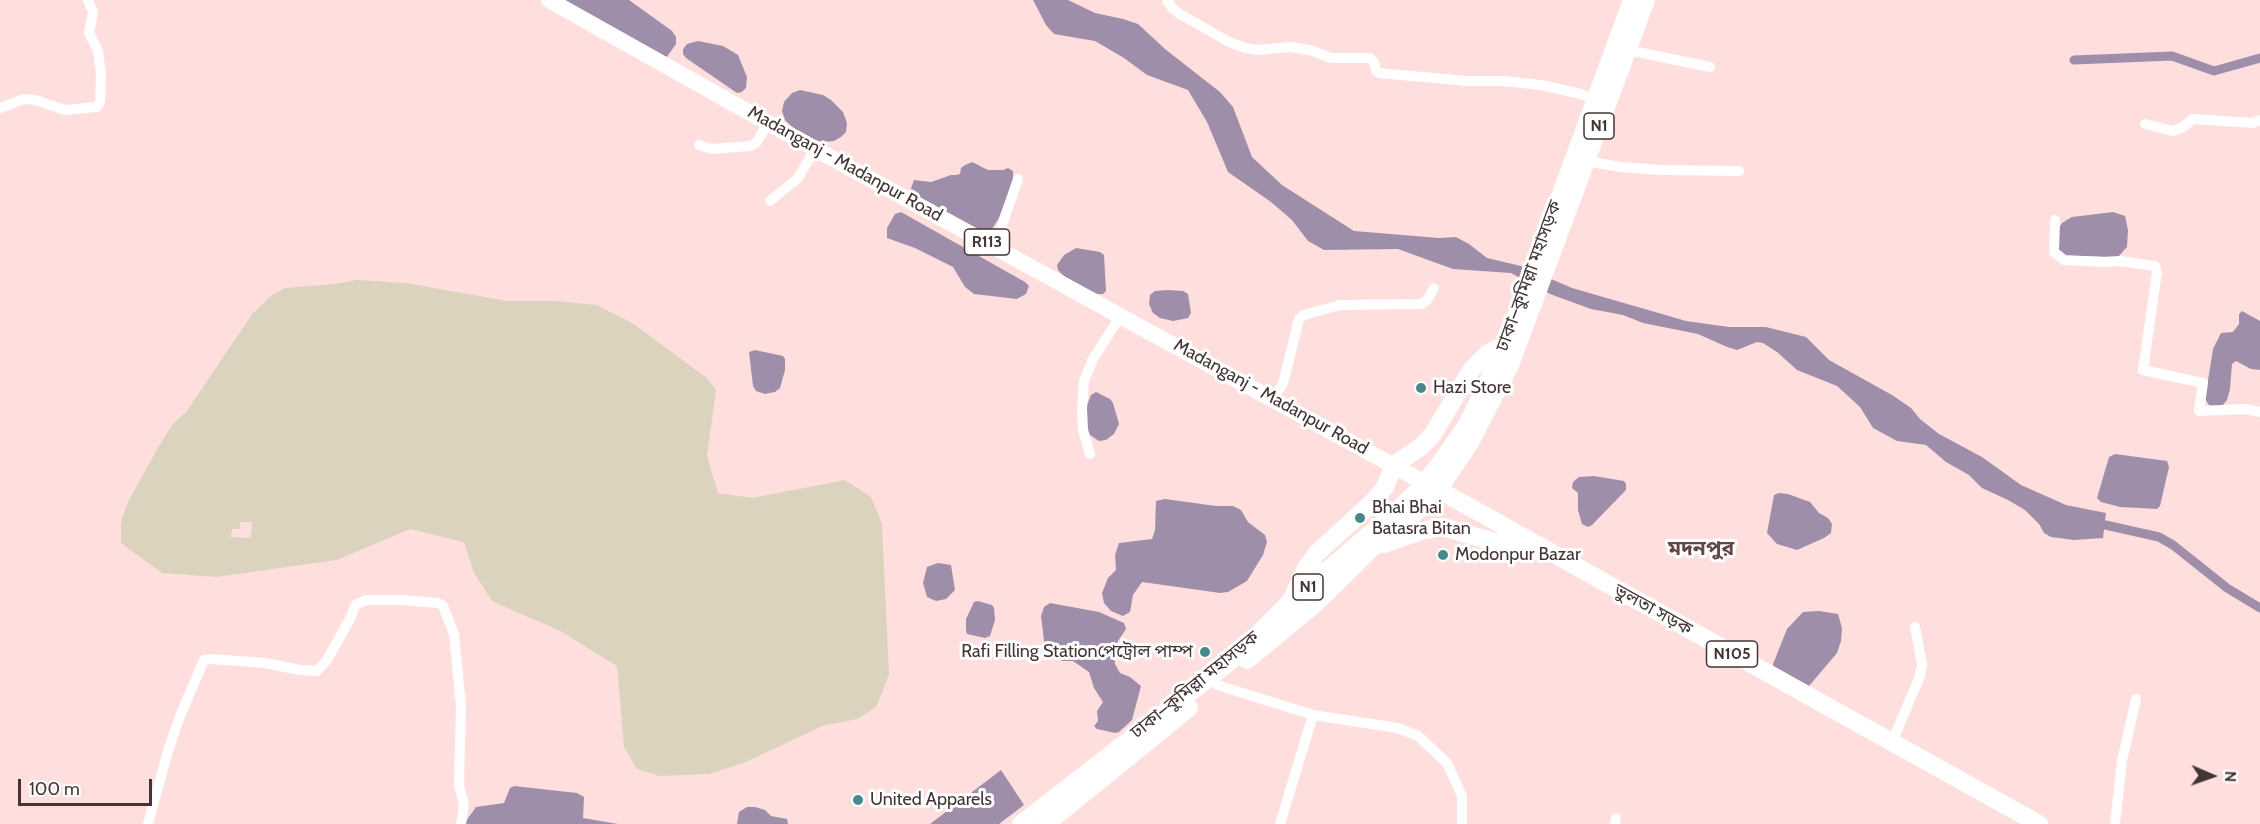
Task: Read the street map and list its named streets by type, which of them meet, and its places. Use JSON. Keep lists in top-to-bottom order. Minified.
{"streets":{"highway":["N1","ঢাকা–কুমিল্লা মহাসড়ক","ভুলতা সড়ক","N105"],"main road":["Madanganj - Madanpur Road","R113"]},"crossings":[["Madanganj - Madanpur Road","ঢাকা–কুমিল্লা মহাসড়ক"],["Madanganj - Madanpur Road","ভুলতা সড়ক"],["ঢাকা–কুমিল্লা মহাসড়ক","ভুলতা সড়ক"]],"districts":["মদনপুর"],"places":["Hazi Store","Bhai Bhai Batasra Bitan","Modonpur Bazar","Rafi Filling Stationপেট্রোল পাম্প","United Apparels"],"scale_bar":"100 m","north":"right"}
